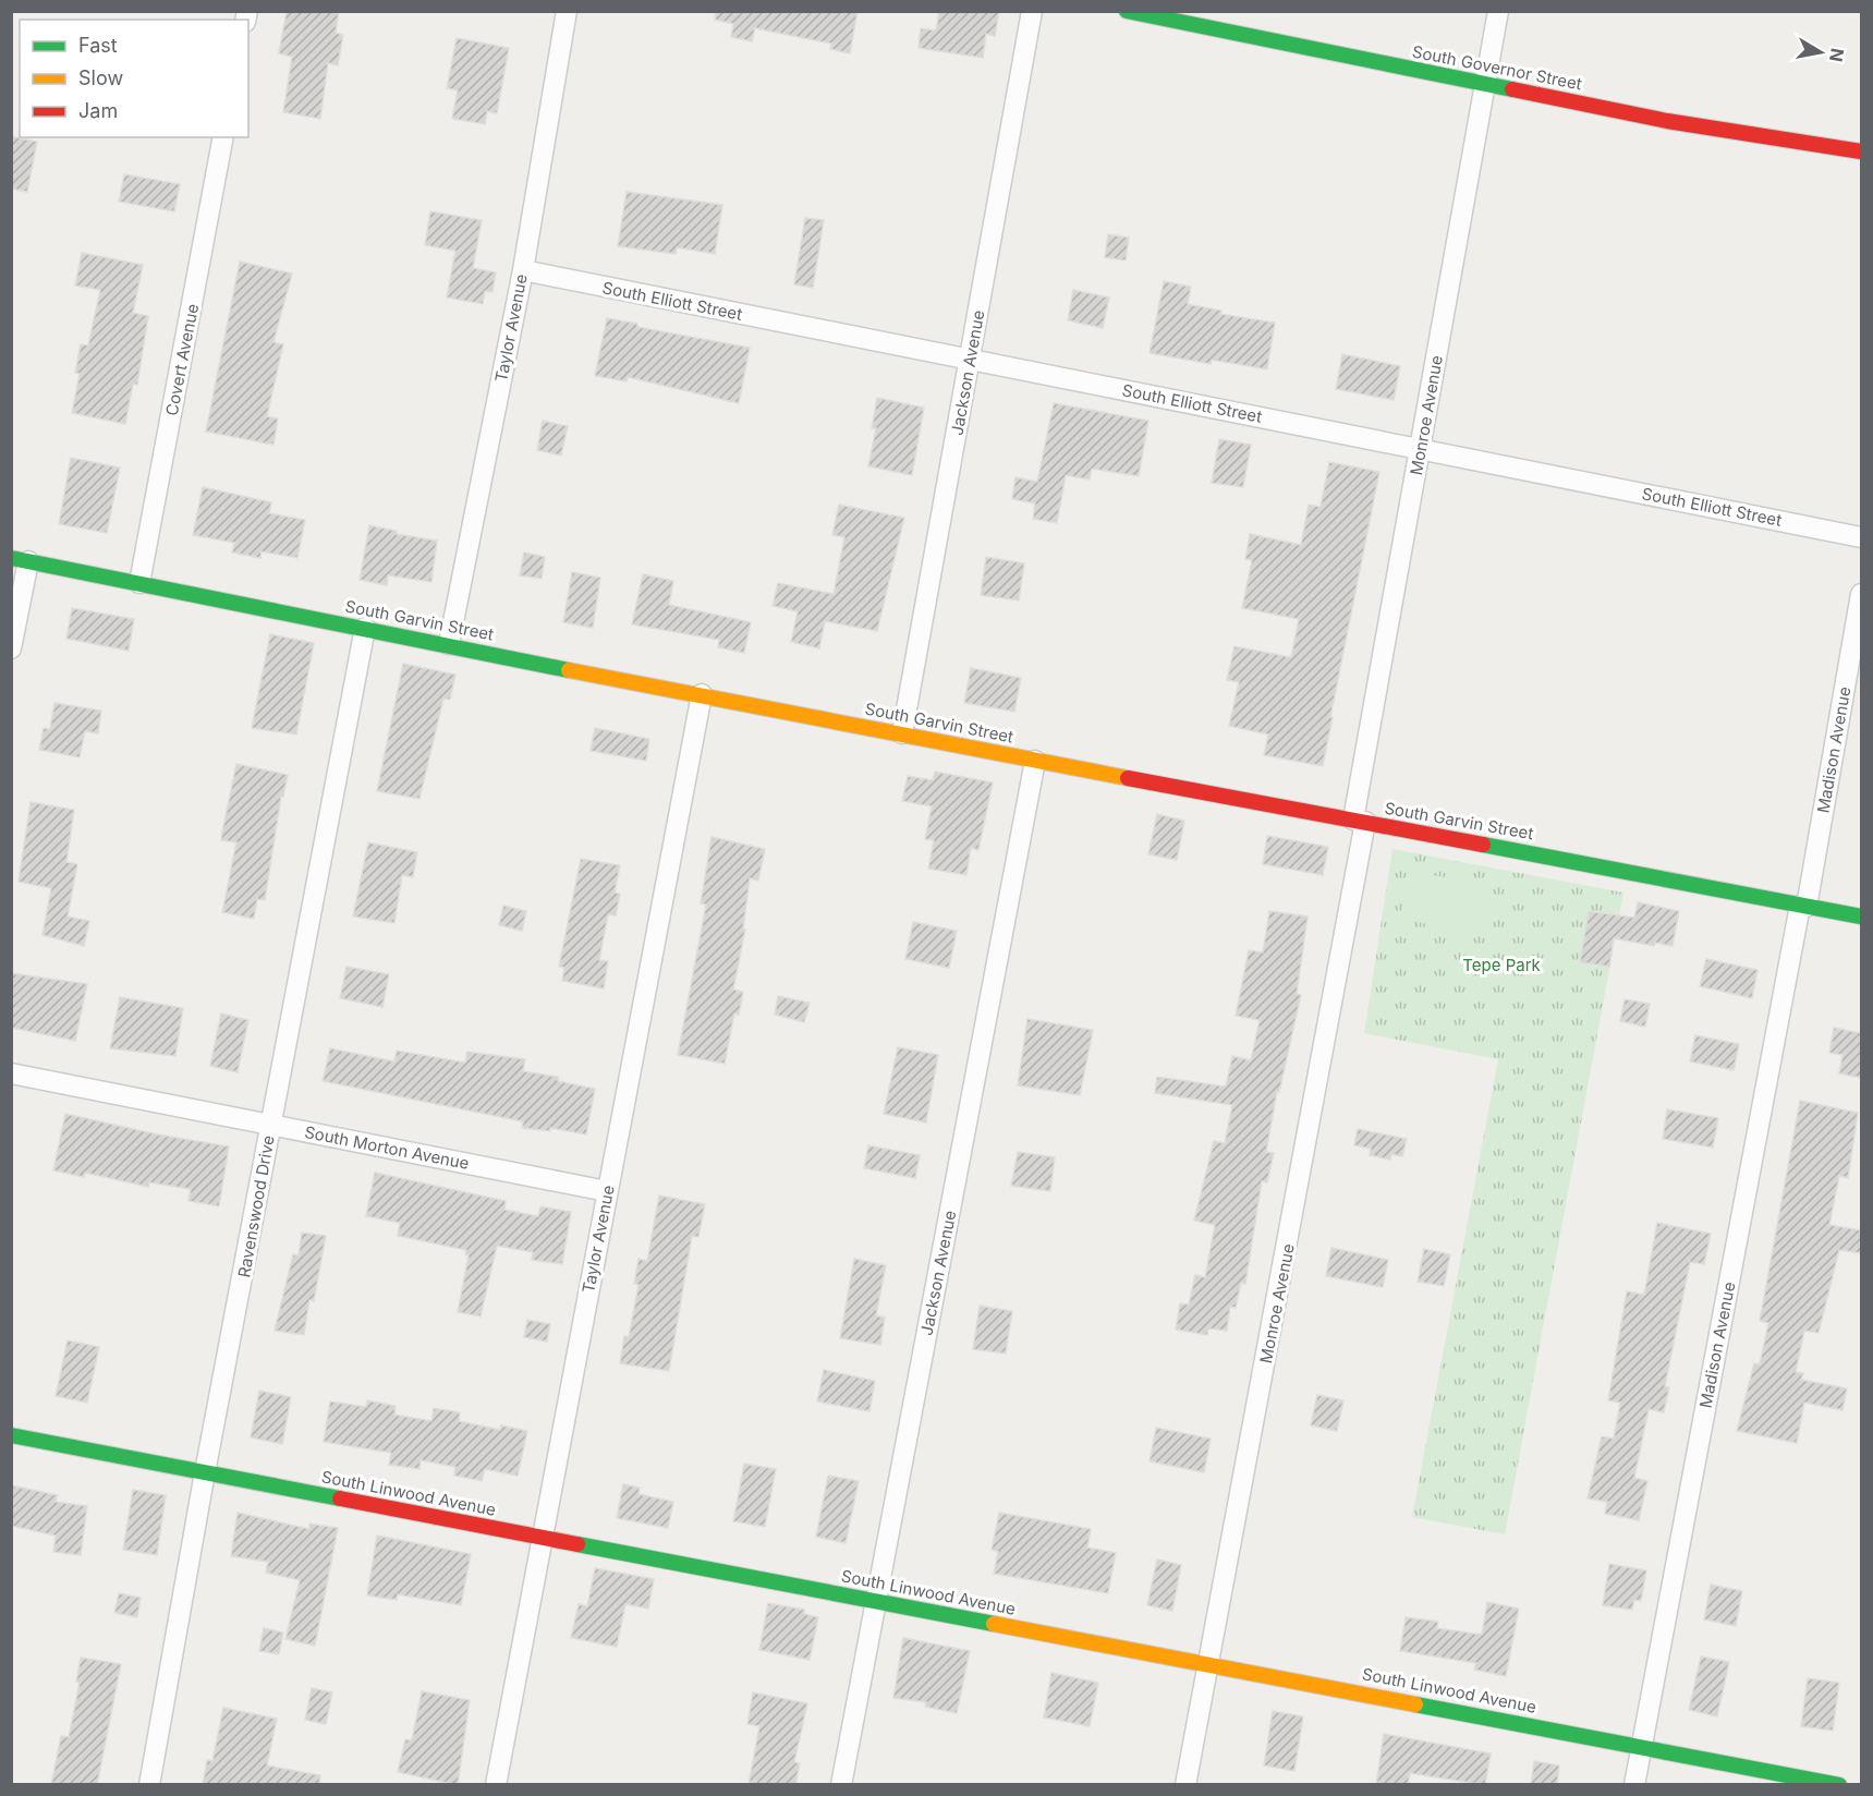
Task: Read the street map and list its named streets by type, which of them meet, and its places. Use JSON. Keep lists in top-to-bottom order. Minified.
{"streets":{"street":["South Governor Street","South Elliott Street","Taylor Avenue","Covert Avenue","Jackson Avenue","Monroe Avenue","South Garvin Street","Madison Avenue","South Morton Avenue","Ravenswood Drive","South Linwood Avenue"]},"crossings":[["South Governor Street","Monroe Avenue"],["South Elliott Street","Taylor Avenue"],["South Elliott Street","Jackson Avenue"],["South Elliott Street","Monroe Avenue"],["Taylor Avenue","South Garvin Street"],["Taylor Avenue","South Morton Avenue"],["Taylor Avenue","South Linwood Avenue"],["Covert Avenue","South Garvin Street"],["Jackson Avenue","South Garvin Street"],["Jackson Avenue","South Linwood Avenue"],["Monroe Avenue","South Garvin Street"],["Monroe Avenue","South Linwood Avenue"],["South Garvin Street","Madison Avenue"],["South Garvin Street","Ravenswood Drive"],["Madison Avenue","South Linwood Avenue"],["South Morton Avenue","Ravenswood Drive"],["Ravenswood Drive","South Linwood Avenue"]],"parks":["Tepe Park"],"legend":["Fast","Slow","Jam"],"north":"right"}
